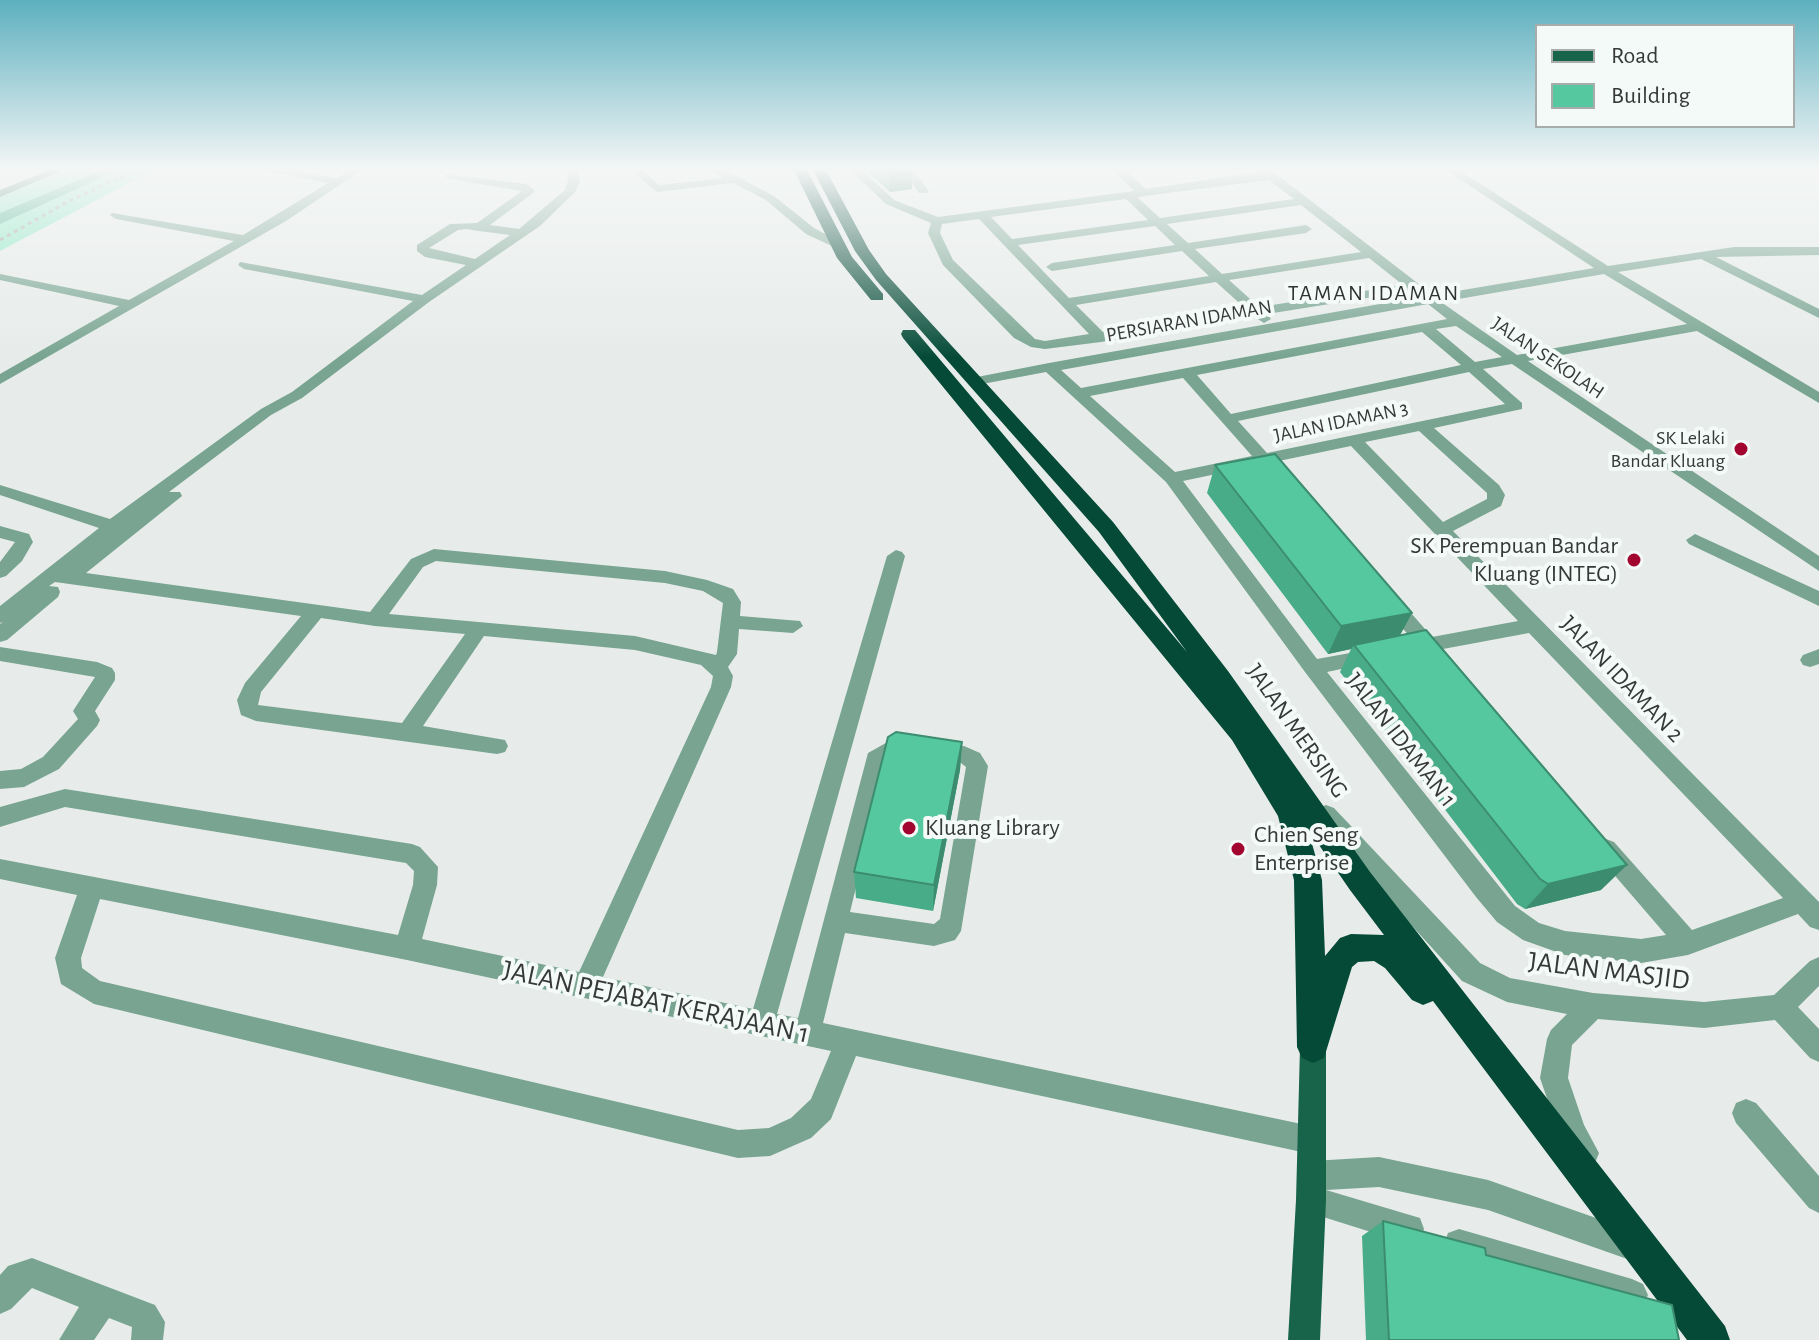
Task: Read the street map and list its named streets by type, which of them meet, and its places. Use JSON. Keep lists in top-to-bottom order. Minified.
{"streets":{"highway":["JALAN MERSING"],"street":["PERSIARAN IDAMAN","JALAN SEKOLAH","JALAN IDAMAN 3","JALAN IDAMAN 2","JALAN IDAMAN 1","JALAN MASJID","JALAN PEJABAT KERAJAAN 1"]},"crossings":[["PERSIARAN IDAMAN","JALAN SEKOLAH"],["PERSIARAN IDAMAN","JALAN MERSING"],["PERSIARAN IDAMAN","JALAN IDAMAN 1"],["JALAN IDAMAN 3","JALAN IDAMAN 2"],["JALAN IDAMAN 3","JALAN IDAMAN 1"],["JALAN IDAMAN 2","JALAN IDAMAN 1"],["JALAN MERSING","JALAN MASJID"]],"districts":["TAMAN IDAMAN"],"places":["SK Lelaki Bandar Kluang","SK Perempuan Bandar Kluang (INTEG)","Kluang Library","Chien Seng Enterprise"],"legend":["Road","Building"]}
